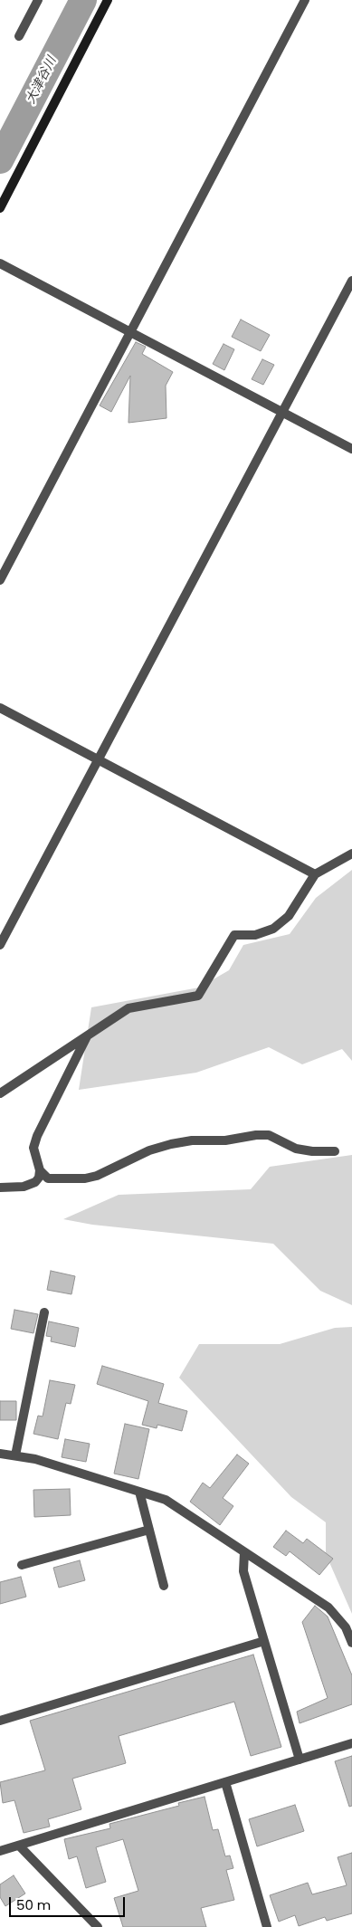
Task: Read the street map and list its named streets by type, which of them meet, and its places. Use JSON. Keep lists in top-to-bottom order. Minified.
{"water":["大津谷川"],"scale_bar":"50 m"}
